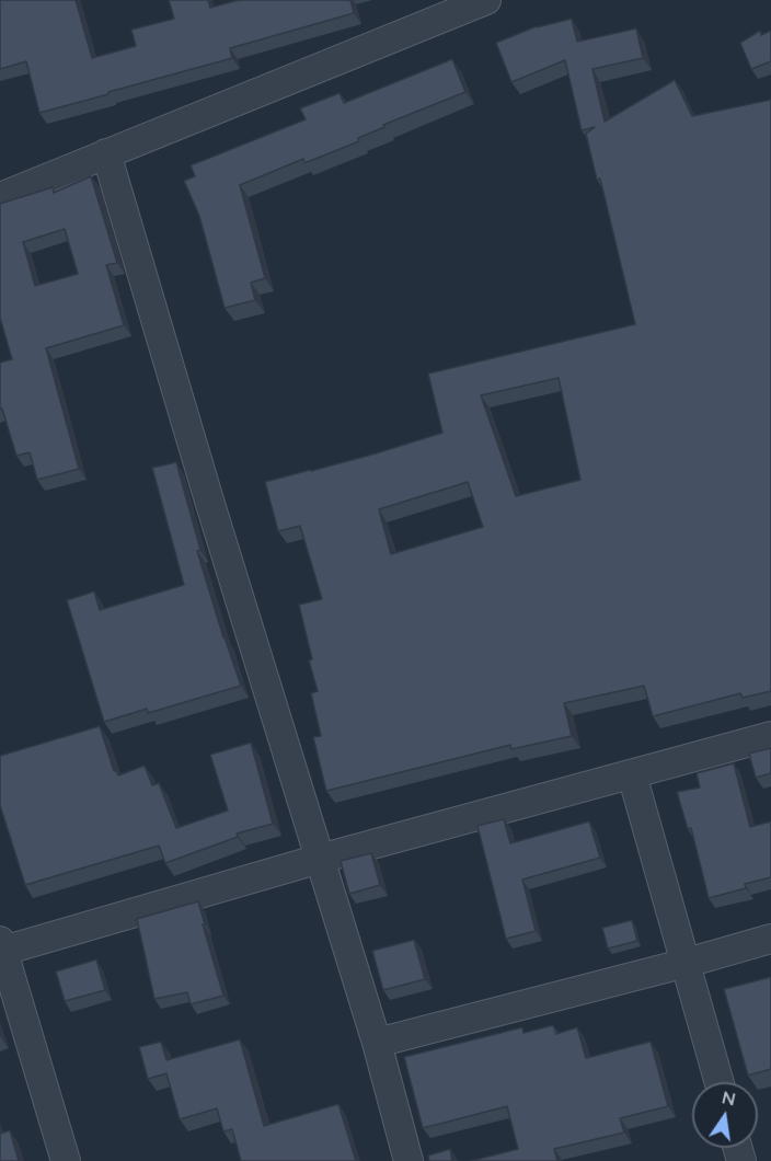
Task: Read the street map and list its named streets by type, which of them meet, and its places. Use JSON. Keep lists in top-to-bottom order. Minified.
{"north":"top"}
